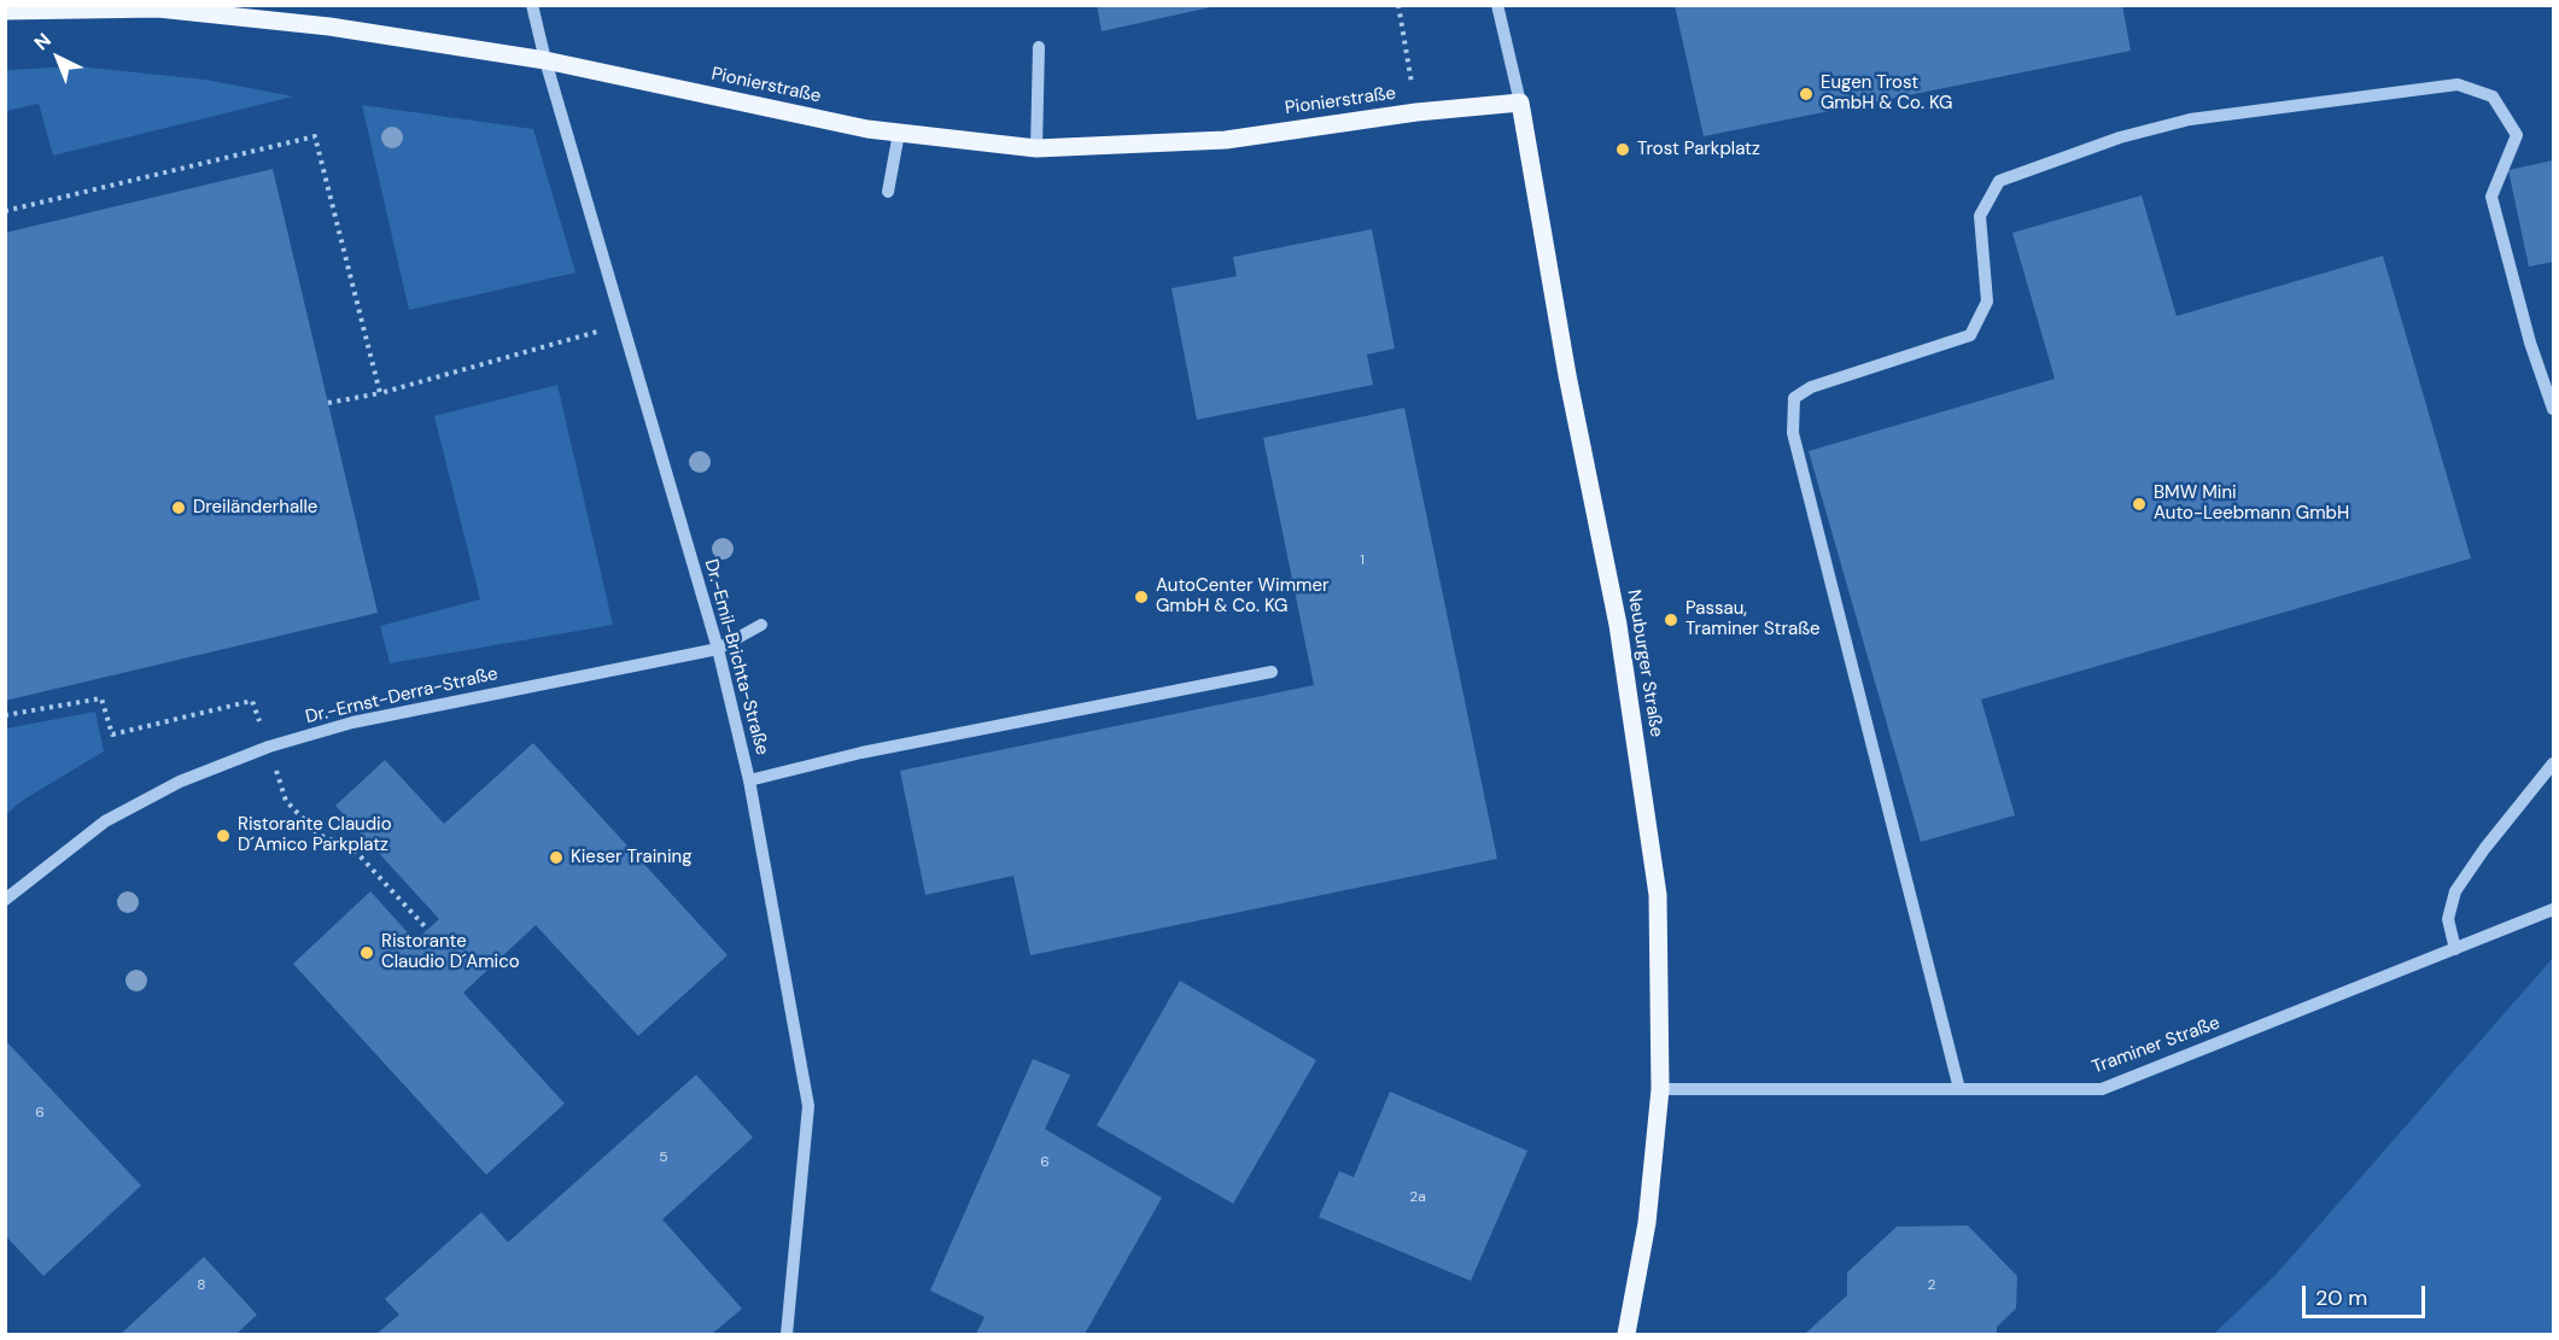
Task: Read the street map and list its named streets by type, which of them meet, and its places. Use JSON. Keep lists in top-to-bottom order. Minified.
{"streets":{"main road":["Pionierstraße","Neuburger Straße"],"street":["Dr.-Emil-Brichta-Straße","Dr.-Ernst-Derra-Straße","Traminer Straße"]},"crossings":[["Pionierstraße","Dr.-Emil-Brichta-Straße"],["Pionierstraße","Neuburger Straße"],["Dr.-Emil-Brichta-Straße","Dr.-Ernst-Derra-Straße"],["Neuburger Straße","Traminer Straße"]],"places":["Eugen Trost GmbH & Co. KG","Trost Parkplatz","BMW Mini Auto-Leebmann GmbH","Dreiländerhalle","AutoCenter Wimmer GmbH & Co. KG","Passau, Traminer Straße","Ristorante Claudio D´Amico Parkplatz","Kieser Training","Ristorante Claudio D´Amico"],"house_numbers":["1","6","5","6","2a","8","2"],"scale_bar":"20 m","north":"top left"}
